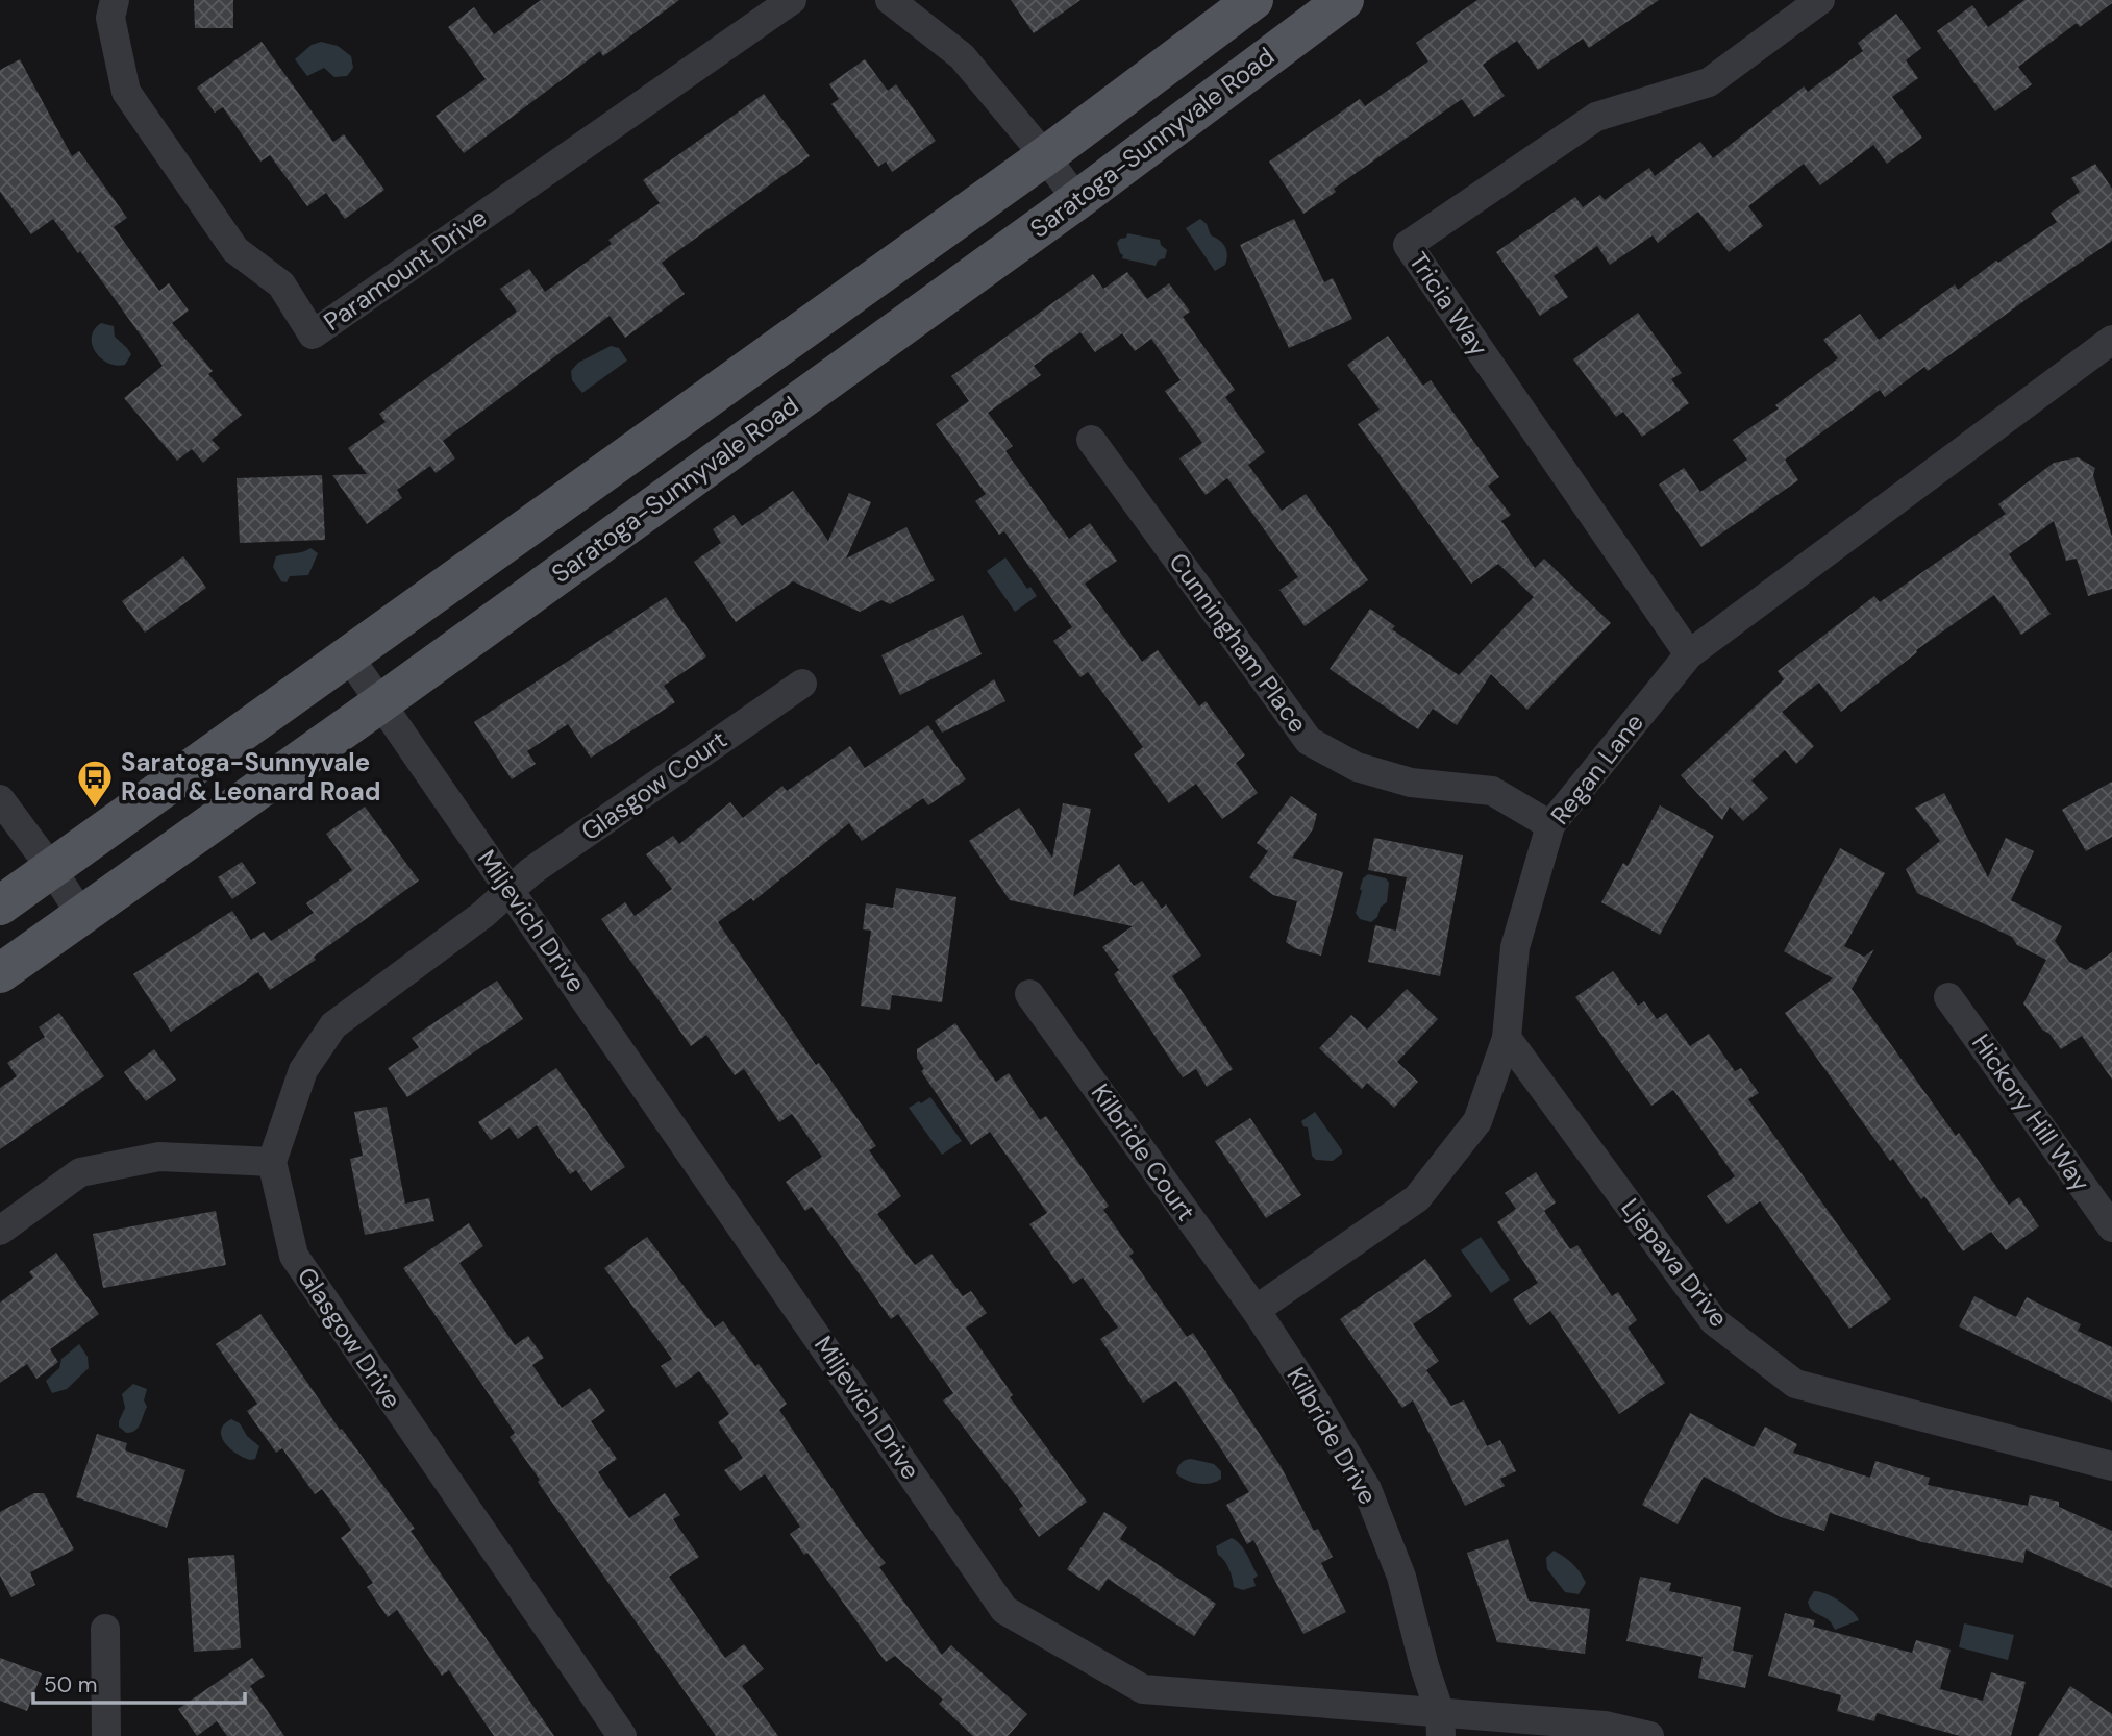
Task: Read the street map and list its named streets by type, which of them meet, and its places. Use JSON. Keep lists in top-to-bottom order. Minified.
{"streets":{"main road":["Saratoga-Sunnyvale Road"],"street":["Paramount Drive","Tricia Way","Cunningham Place","Regan Lane","Glasgow Court","Miljevich Drive","Hickory Hill Way","Kilbride Court","Ljepava Drive","Glasgow Drive","Kilbride Drive"]},"crossings":[["Saratoga-Sunnyvale Road","Miljevich Drive"],["Tricia Way","Regan Lane"],["Cunningham Place","Regan Lane"],["Regan Lane","Kilbride Court"],["Regan Lane","Ljepava Drive"],["Regan Lane","Kilbride Drive"],["Glasgow Court","Miljevich Drive"],["Miljevich Drive","Kilbride Drive"],["Kilbride Court","Kilbride Drive"]],"places":{"bus stop":["Saratoga-Sunnyvale Road & Leonard Road"]},"scale_bar":"50 m"}
